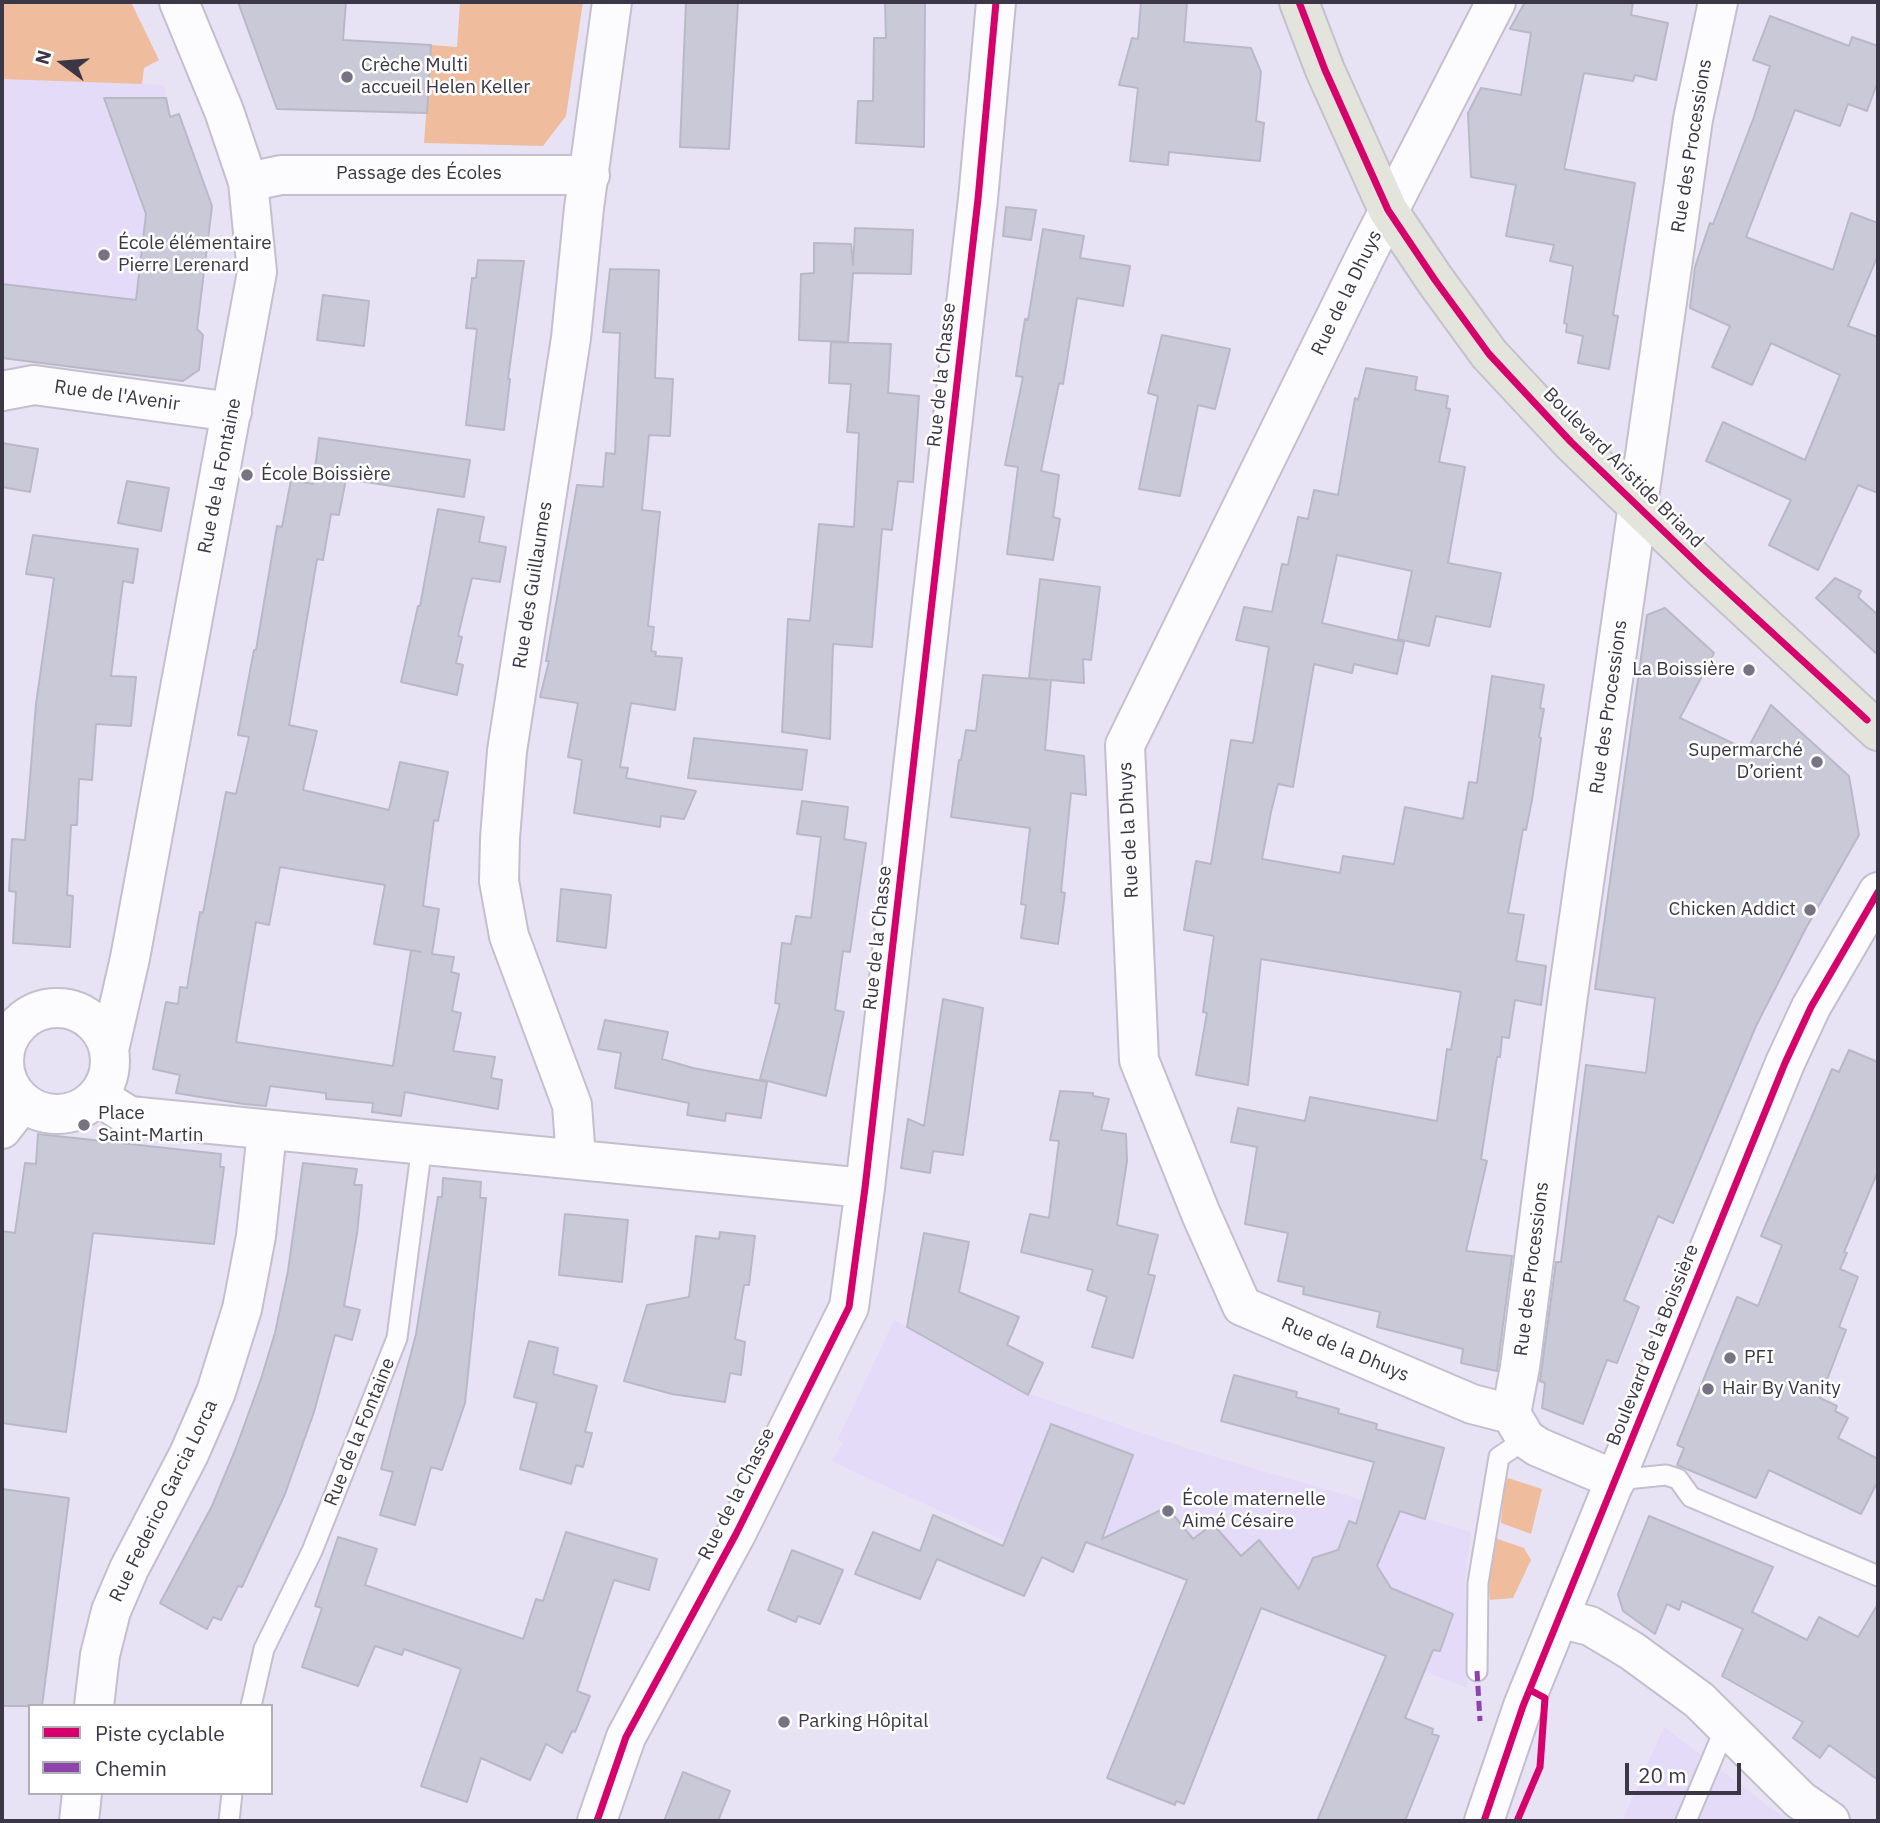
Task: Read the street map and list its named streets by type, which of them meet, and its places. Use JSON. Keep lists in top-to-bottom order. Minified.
{"streets":{"main road":["Boulevard Aristide Briand"],"street":["Rue des Processions","Passage des Écoles","Rue de la Dhuys","Rue de la Chasse","Rue de l'Avenir","Rue de la Fontaine","Rue des Guillaumes","Boulevard de la Boissière","Rue Federico Garcia Lorca"]},"crossings":[["Rue des Processions","Rue de la Dhuys"],["Rue des Processions","Boulevard Aristide Briand"],["Passage des Écoles","Rue de la Fontaine"],["Passage des Écoles","Rue des Guillaumes"],["Rue de la Dhuys","Boulevard Aristide Briand"],["Rue de la Dhuys","Boulevard de la Boissière"],["Rue de l'Avenir","Rue de la Fontaine"]],"places":["Crèche Multi accueil Helen Keller","École élémentaire Pierre Lerenard","École Boissière","La Boissière","Supermarché D’orient","Chicken Addict","Place Saint-Martin","PFI","Hair By Vanity","École maternelle Aimé Césaire","Parking Hôpital"],"legend":["Piste cyclable","Chemin"],"scale_bar":"20 m","north":"left"}
